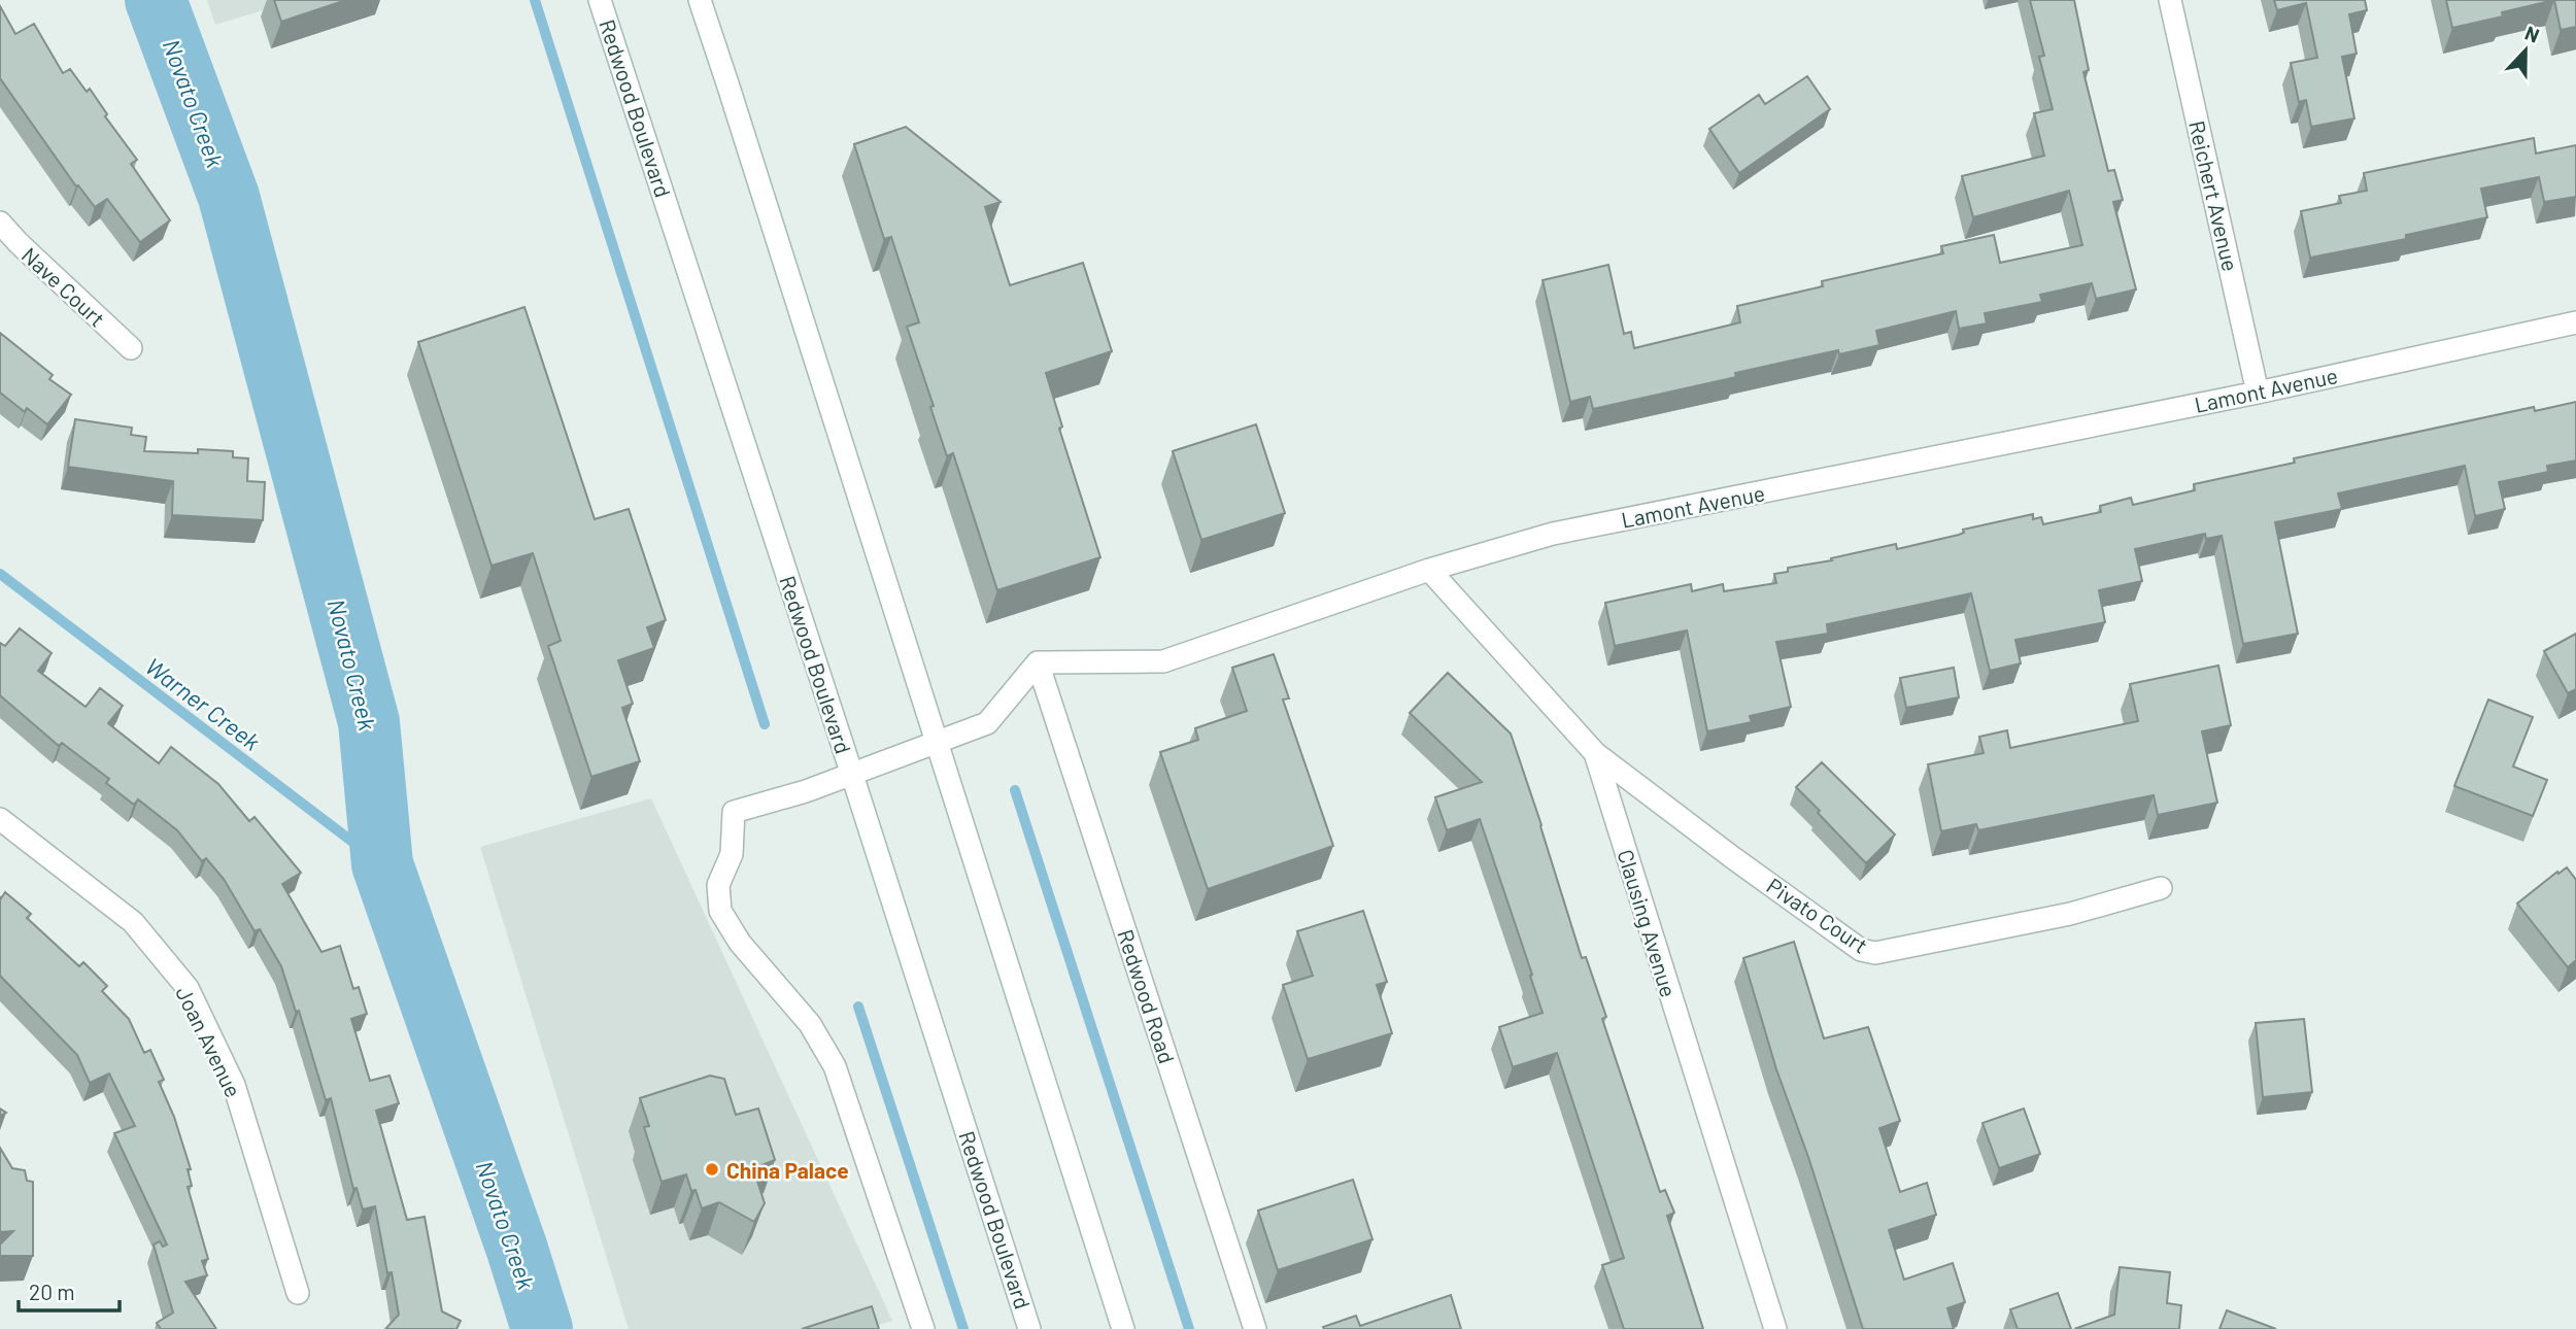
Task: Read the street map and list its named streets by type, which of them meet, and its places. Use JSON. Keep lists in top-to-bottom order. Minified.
{"streets":{"street":["Redwood Boulevard","Reichert Avenue","Nave Court","Lamont Avenue","Pivato Court","Clausing Avenue","Redwood Road","Joan Avenue"]},"crossings":[["Reichert Avenue","Lamont Avenue"],["Lamont Avenue","Clausing Avenue"],["Lamont Avenue","Redwood Road"],["Pivato Court","Clausing Avenue"]],"water":["Novato Creek","Warner Creek"],"places":["China Palace"],"scale_bar":"20 m","north":"top"}
